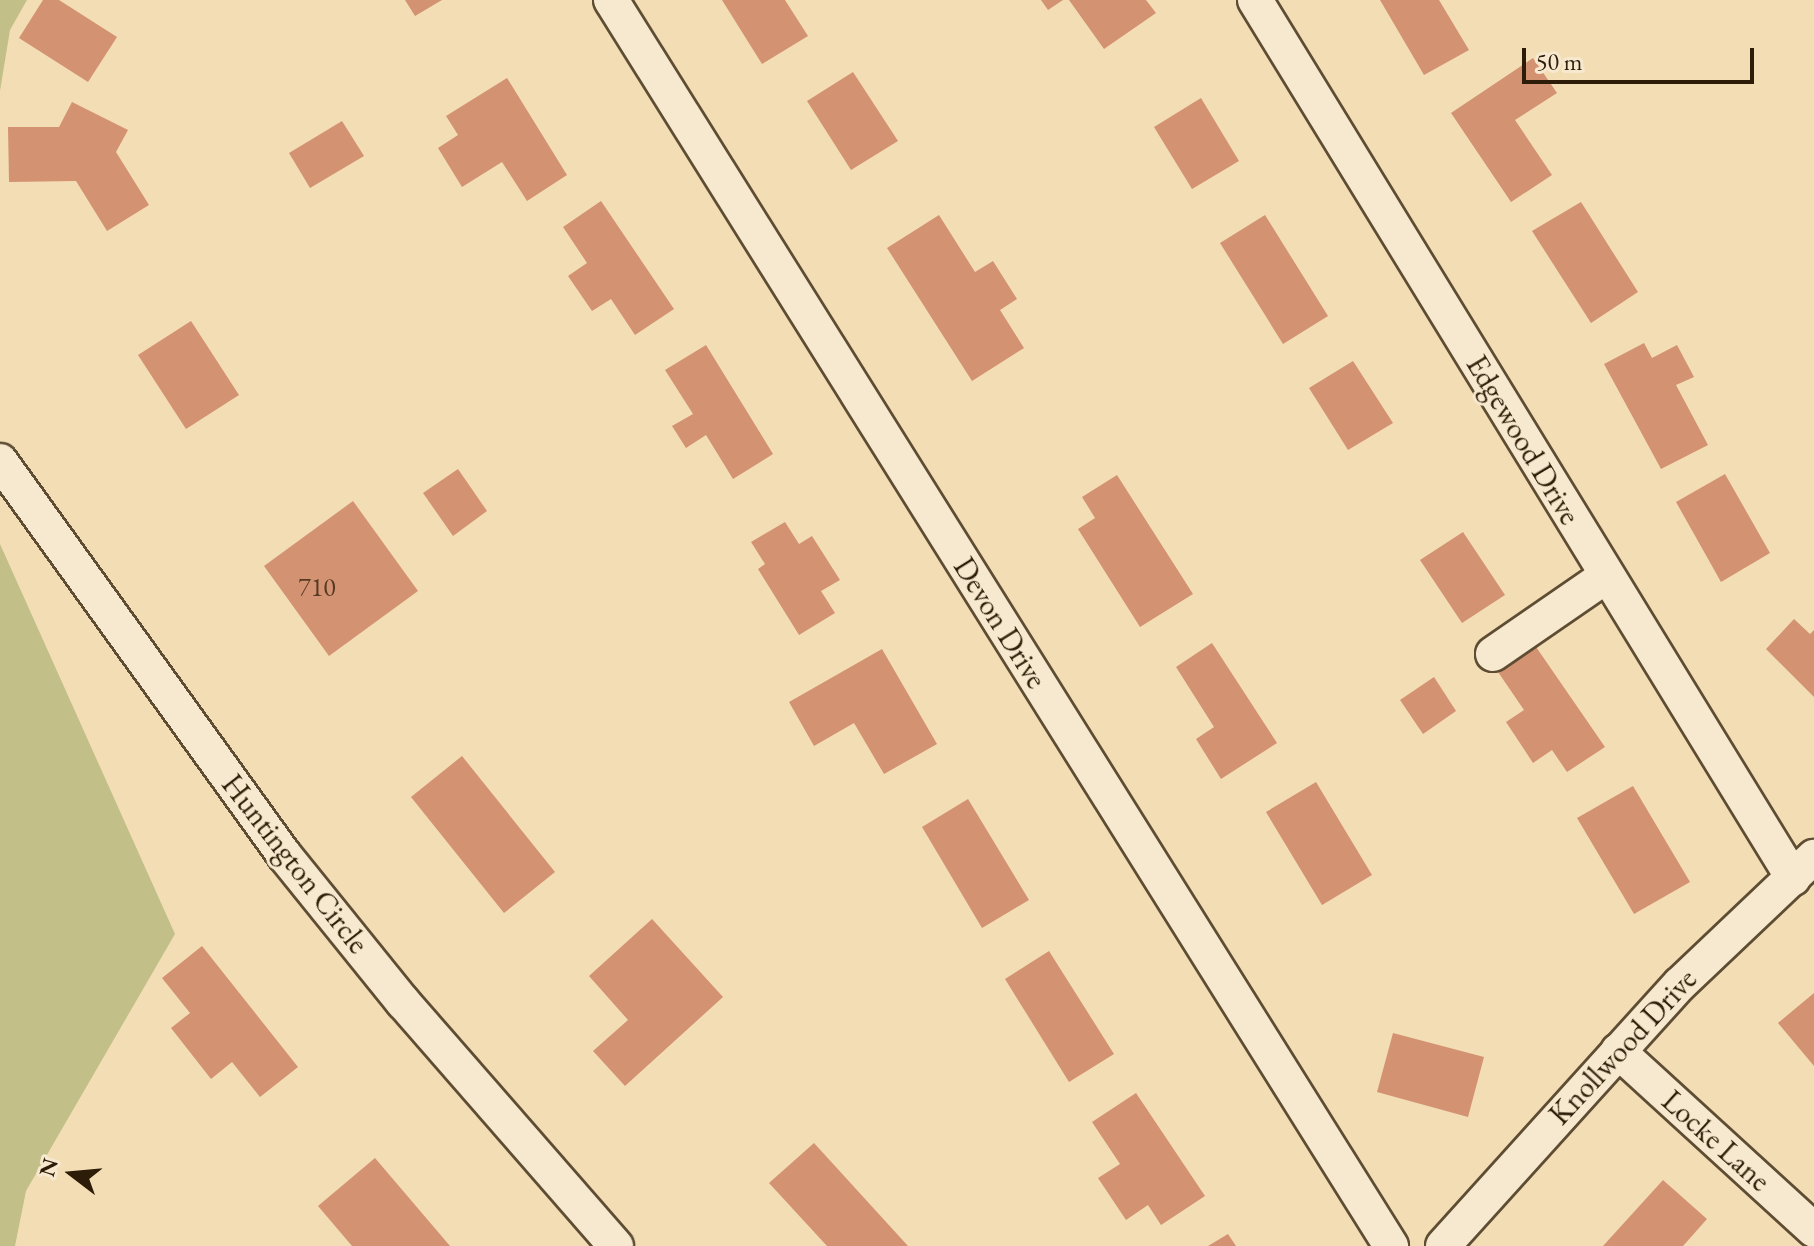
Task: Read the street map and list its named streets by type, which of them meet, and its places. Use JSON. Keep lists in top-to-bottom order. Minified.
{"streets":{"street":["Edgewood Drive","Devon Drive","Huntington Circle","Knollwood Drive","Locke Lane"]},"crossings":[["Edgewood Drive","Knollwood Drive"],["Knollwood Drive","Locke Lane"]],"house_numbers":["710"],"scale_bar":"50 m","north":"left"}
